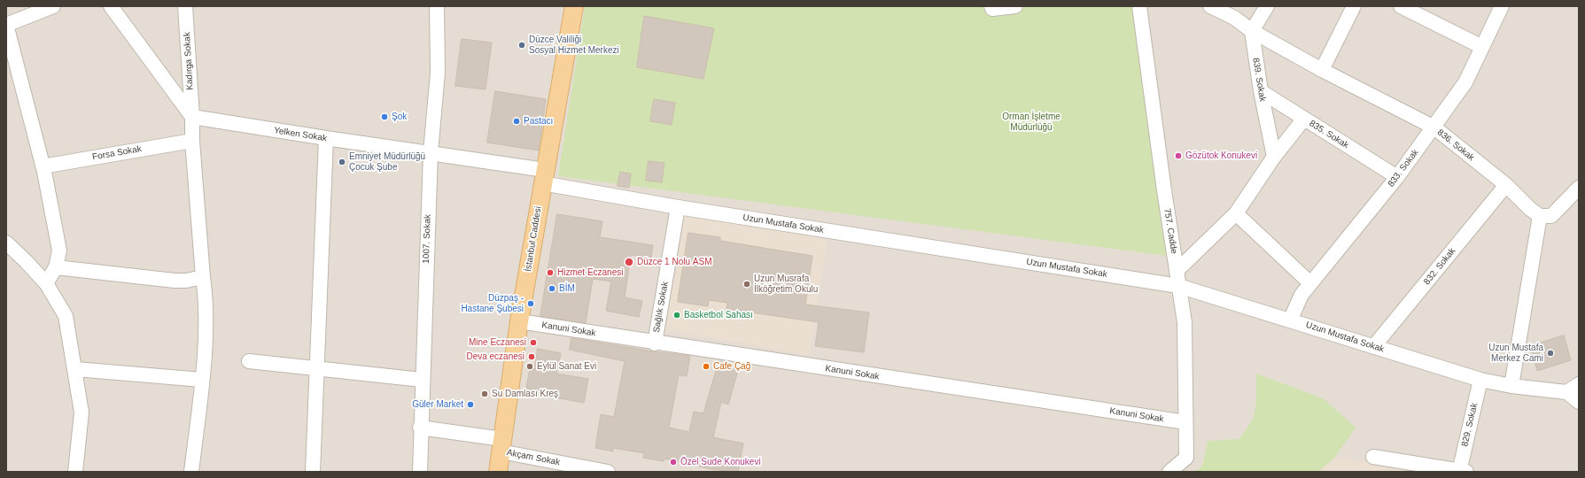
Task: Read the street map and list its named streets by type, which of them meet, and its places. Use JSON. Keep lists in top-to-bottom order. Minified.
{"streets":{"main road":["İstanbul Caddesi"],"street":["Kadırga Sokak","839. Sokak","Yelken Sokak","835. Sokak","836. Sokak","Forsa Sokak","833. Sokak","Uzun Mustafa Sokak","757. Cadde","1007. Sokak","832. Sokak","Sağlık Sokak","Kanuni Sokak","829. Sokak","Akçam Sokak"]},"crossings":[["Kadırga Sokak","Yelken Sokak"],["Kadırga Sokak","Forsa Sokak"],["839. Sokak","835. Sokak"],["839. Sokak","836. Sokak"],["Yelken Sokak","Uzun Mustafa Sokak"],["Yelken Sokak","1007. Sokak"],["Yelken Sokak","İstanbul Caddesi"],["835. Sokak","833. Sokak"],["836. Sokak","833. Sokak"],["836. Sokak","832. Sokak"],["833. Sokak","Uzun Mustafa Sokak"],["Uzun Mustafa Sokak","757. Cadde"],["Uzun Mustafa Sokak","İstanbul Caddesi"],["Uzun Mustafa Sokak","832. Sokak"],["Uzun Mustafa Sokak","Sağlık Sokak"],["Uzun Mustafa Sokak","829. Sokak"],["757. Cadde","Kanuni Sokak"],["1007. Sokak","Akçam Sokak"],["İstanbul Caddesi","Kanuni Sokak"],["İstanbul Caddesi","Akçam Sokak"],["Sağlık Sokak","Kanuni Sokak"]],"parks":["Orman İşletme Müdürlüğü"],"places":["Düzce Valiliği Sosyal Hizmet Merkezi","Şok","Pastacı","Gözütok Konukevi","Emniyet Müdürlüğü Çocuk Şube","Düzce 1 Nolu ASM","Hizmet Eczanesi","Uzun Musrafa İlköğretim Okulu","BİM","Düzpaş - Hastane Şubesi","Basketbol Sahası","Mine Eczanesi","Uzun Mustafa Merkez Cami","Deva eczanesi","Eylül Sanat Evi","Cafe Çağ","Su Damlası Kreş","Güler Market","Özel Sude Konukevi"]}
